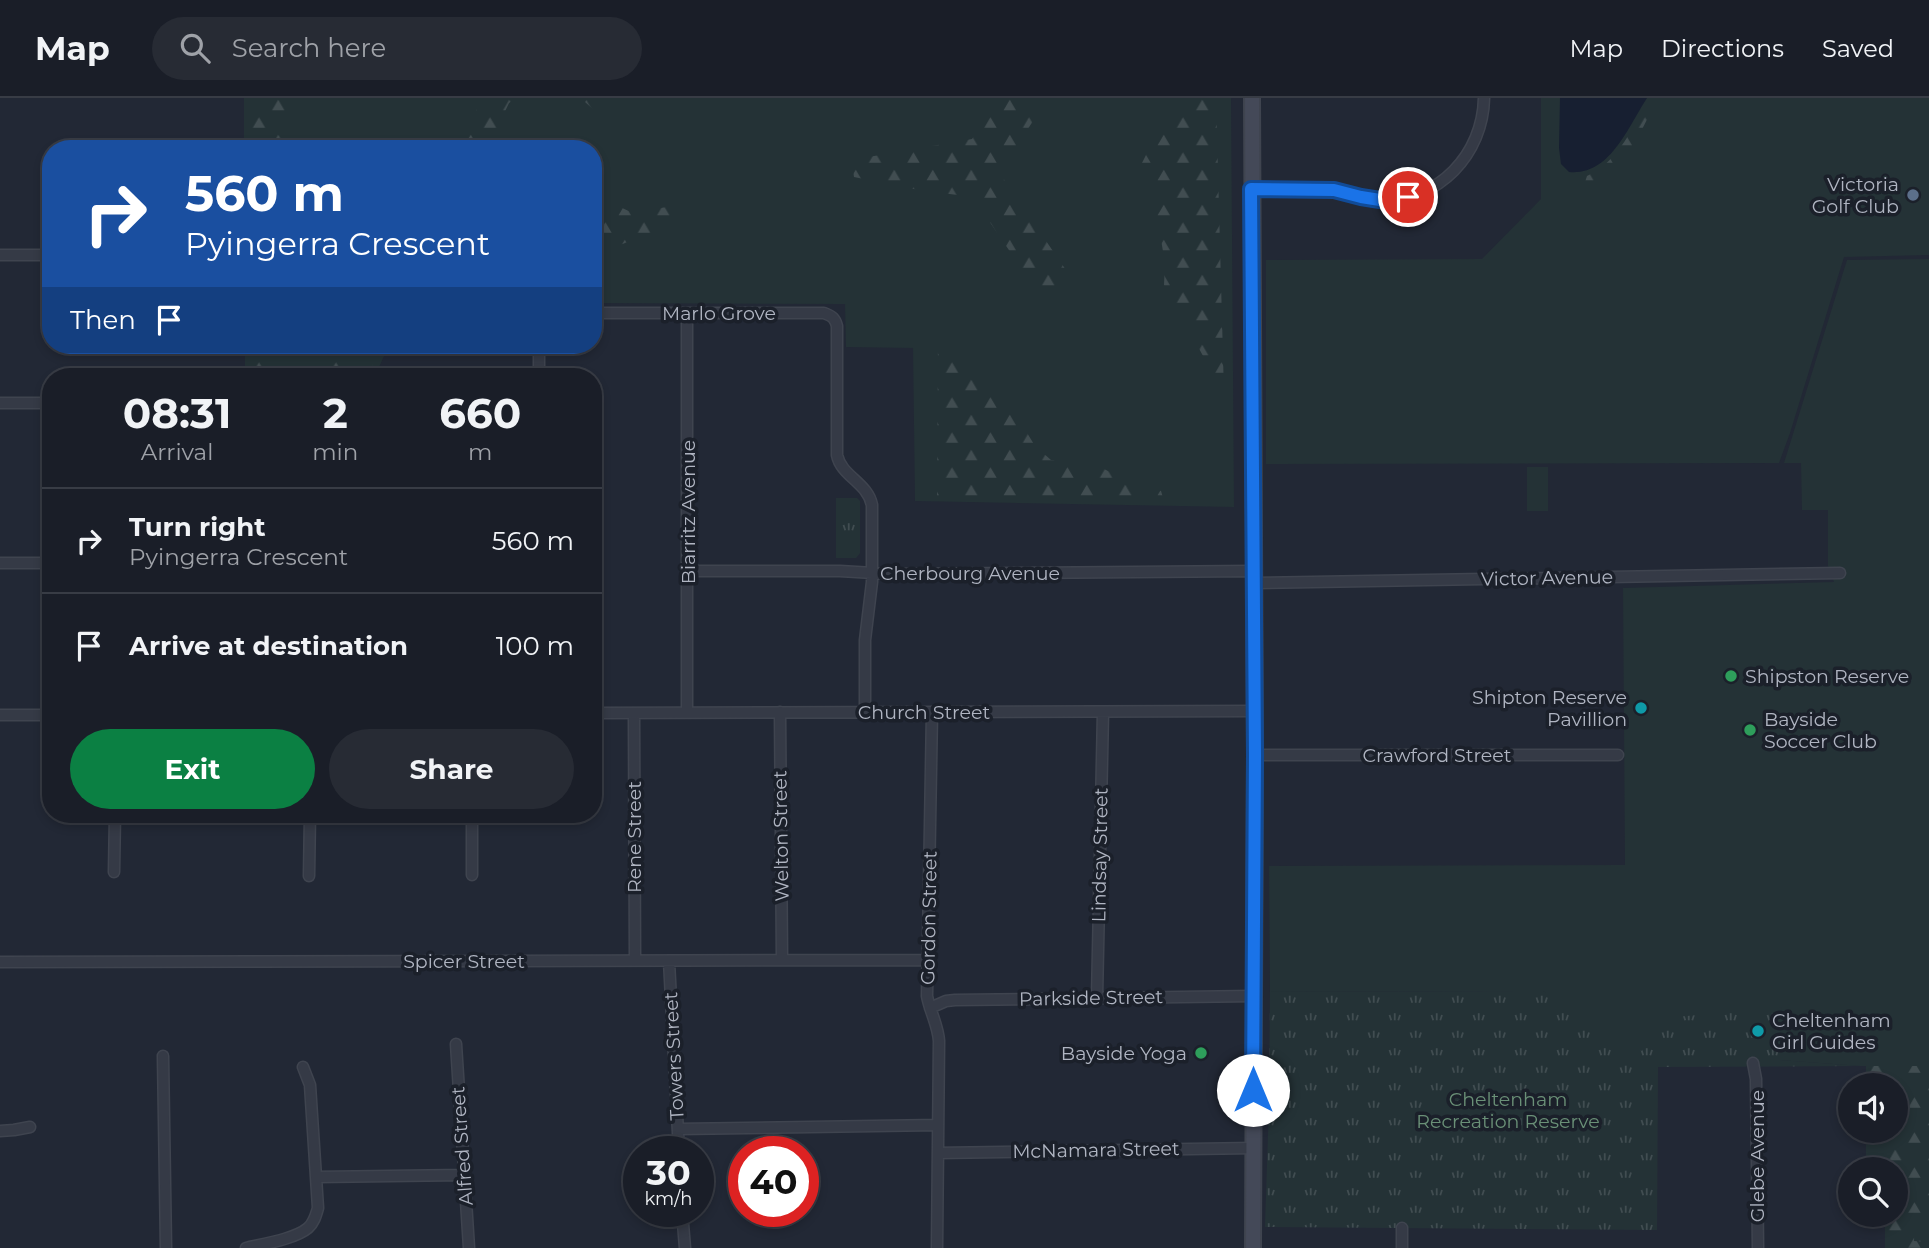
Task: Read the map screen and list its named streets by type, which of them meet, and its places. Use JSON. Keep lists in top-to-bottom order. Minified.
{"streets":{"street":["Marlo Grove","Biarritz Avenue","Cherbourg Avenue","Victor Avenue","Church Street","Crawford Street","Welton Street","Rene Street","Lindsay Street","Gordon Street","Spicer Street","Parkside Street","Towers Street","Alfred Street","McNamara Street","Glebe Avenue"]},"crossings":[["Marlo Grove","Biarritz Avenue"],["Marlo Grove","Cherbourg Avenue"],["Biarritz Avenue","Cherbourg Avenue"],["Biarritz Avenue","Church Street"],["Cherbourg Avenue","Victor Avenue"],["Church Street","Welton Street"],["Church Street","Rene Street"],["Church Street","Lindsay Street"],["Church Street","Gordon Street"],["Welton Street","Spicer Street"],["Rene Street","Spicer Street"],["Lindsay Street","Parkside Street"],["Gordon Street","Spicer Street"],["Gordon Street","Parkside Street"],["Gordon Street","McNamara Street"],["Spicer Street","Towers Street"]],"parks":["Cheltenham Recreation Reserve"],"places":["Victoria Golf Club","Shipston Reserve","Shipton Reserve Pavillion","Bayside Soccer Club","Cheltenham Girl Guides","Bayside Yoga"],"page":{"header":"Map","search":"Search here","nav":["Map","Directions","Saved"],"turn":["560 m","Pyingerra Crescent"],"then":"Then","eta":["08:31","Arrival","2","min","660","m"],"list":[{"name":"Turn right","note":"Pyingerra Crescent","value":"560 m"},{"name":"Arrive at destination","value":"100 m"}],"buttons":["Exit","Share"],"speed":"30 km/h","limit":"40"}}
